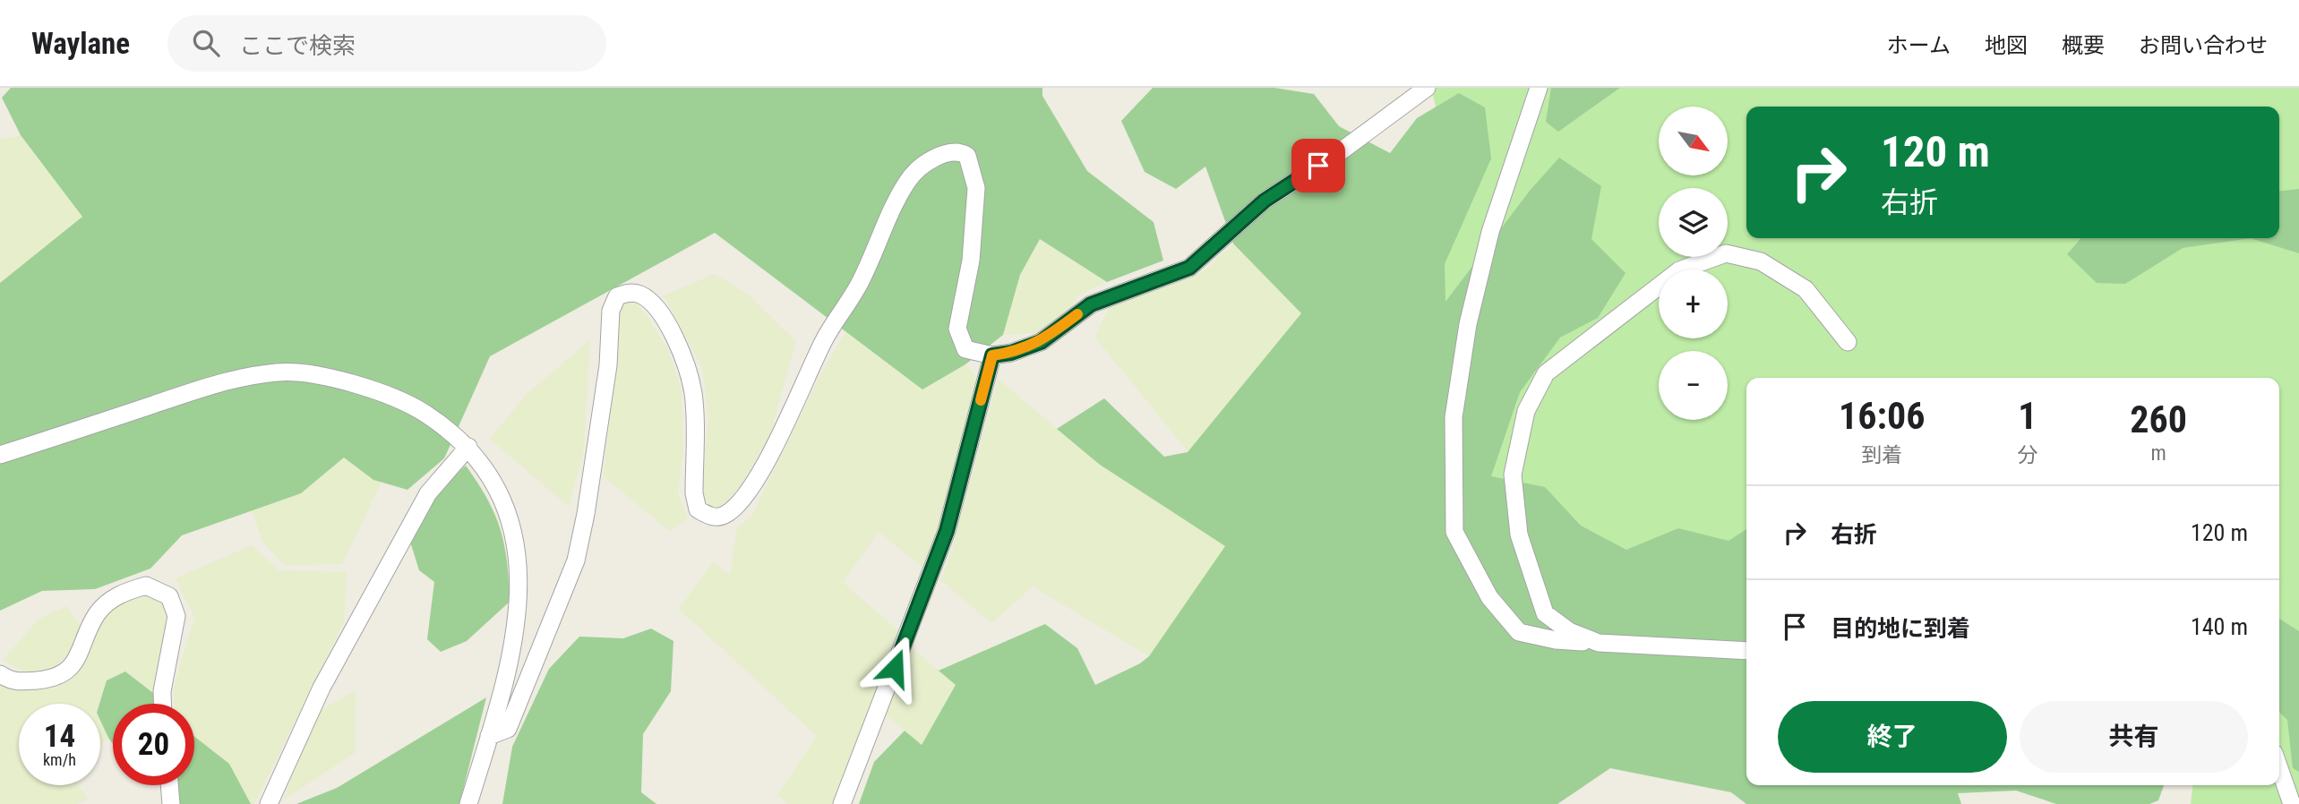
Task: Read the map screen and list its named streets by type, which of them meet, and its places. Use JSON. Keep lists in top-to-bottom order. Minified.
{"north":"bottom right","page":{"header":"Waylane","search":"ここで検索","nav":["ホーム","地図","概要","お問い合わせ"],"map_buttons":["+","−"],"turn":["120 m","右折"],"eta":["16:06","到着","1","分","260","m"],"list":[{"name":"右折","value":"120 m"},{"name":"目的地に到着","value":"140 m"}],"buttons":["終了","共有"],"speed":"14 km/h","limit":"20"}}
